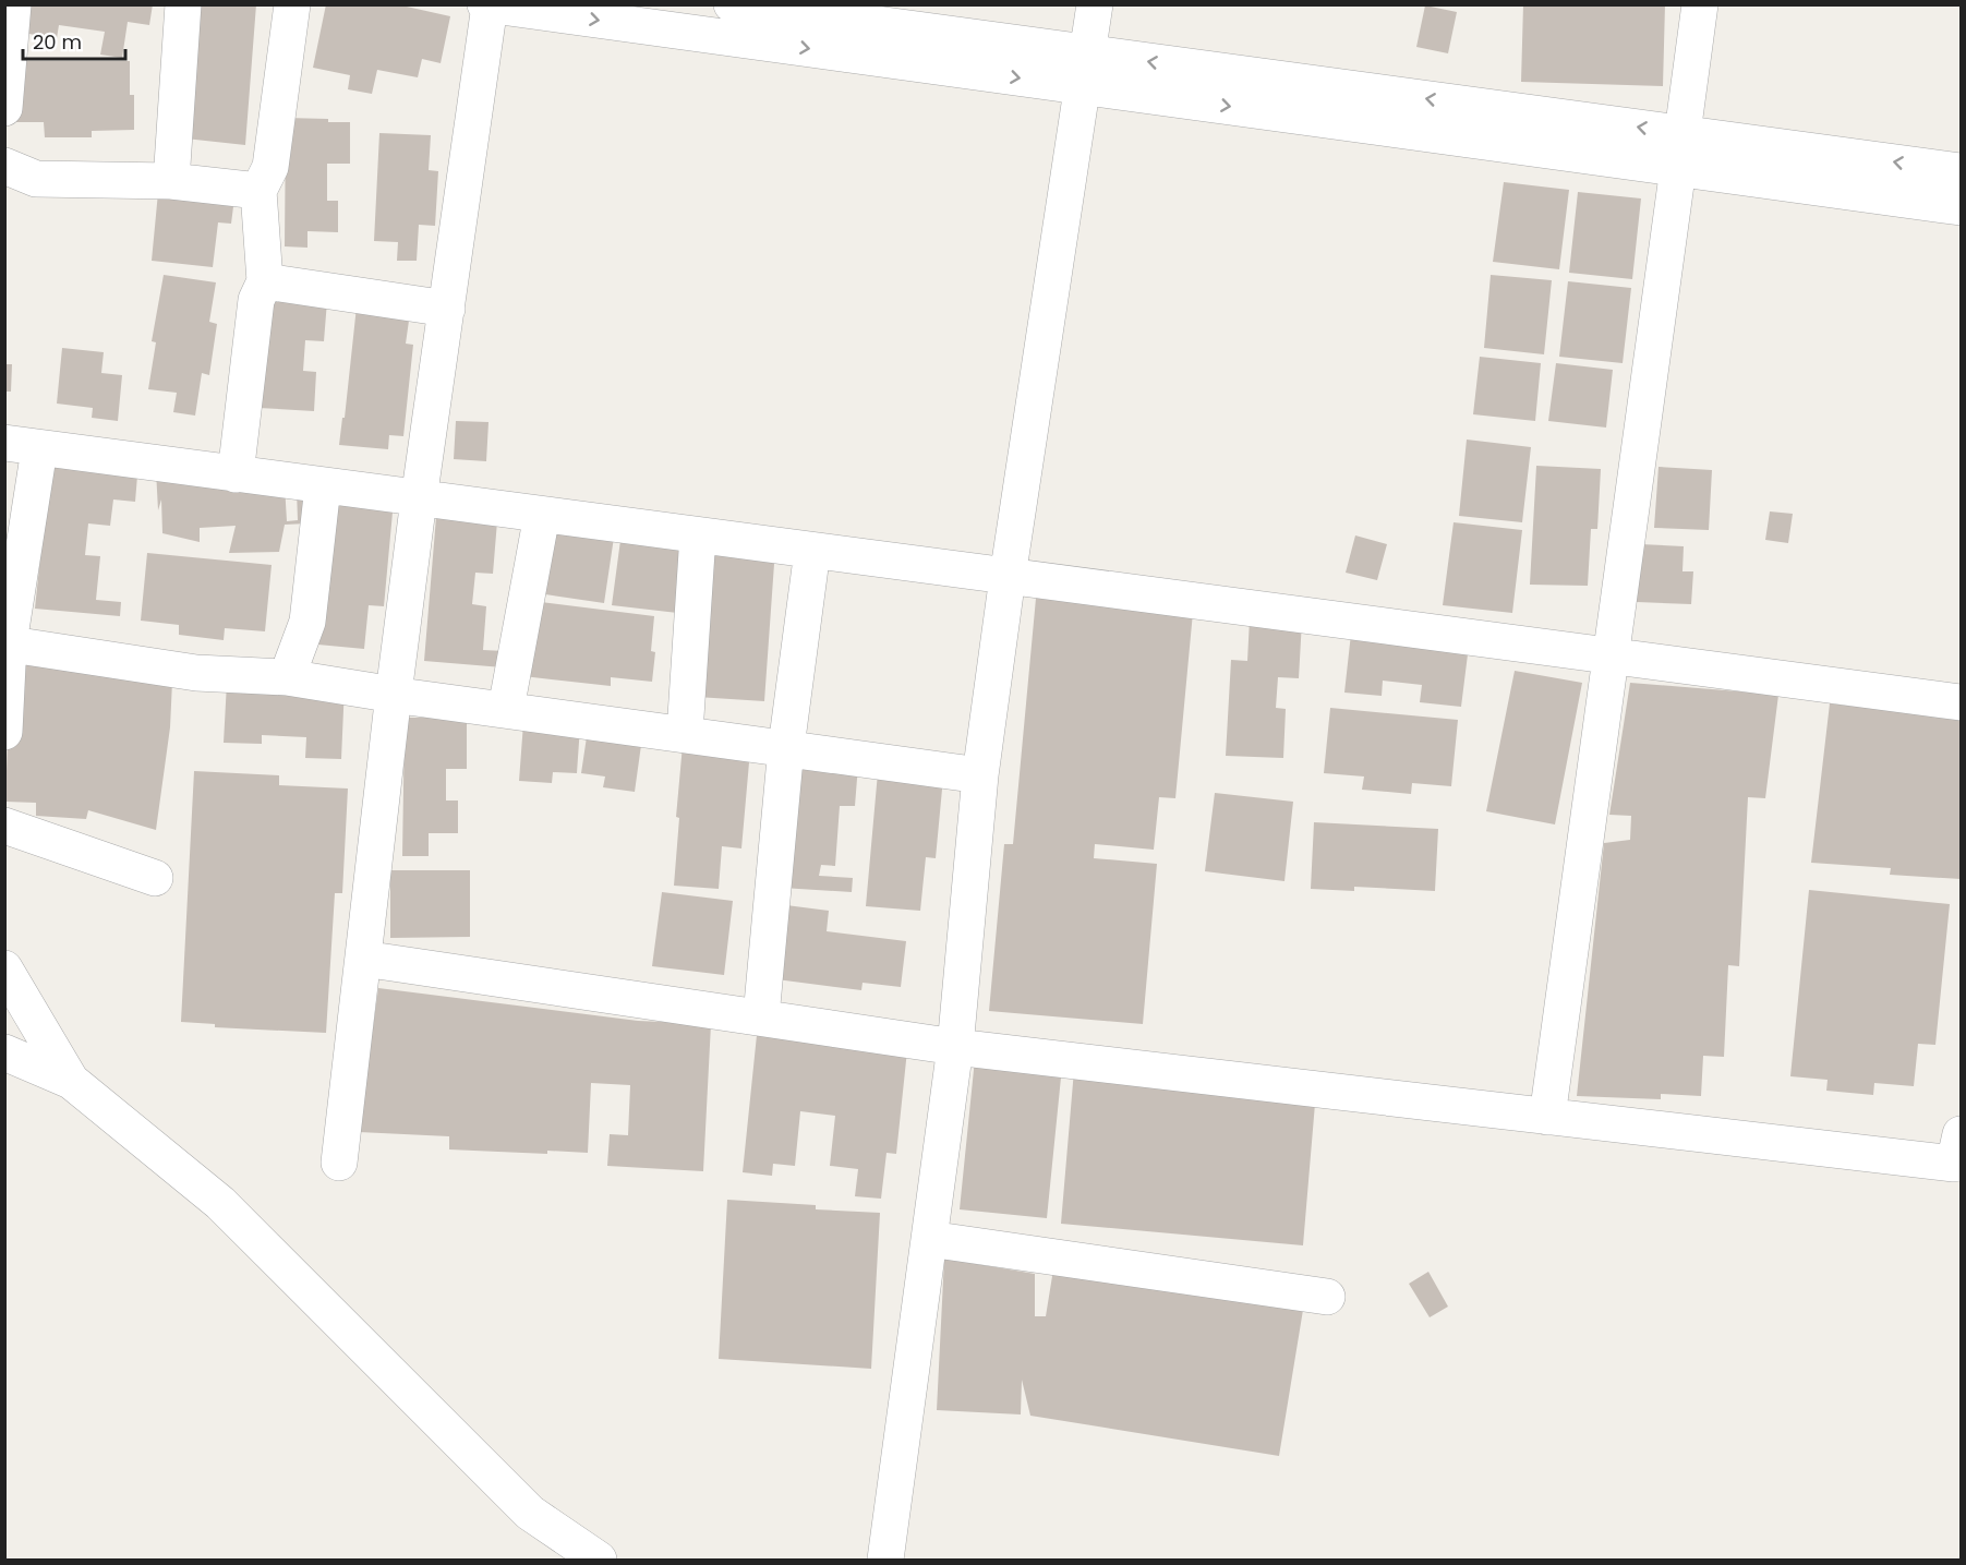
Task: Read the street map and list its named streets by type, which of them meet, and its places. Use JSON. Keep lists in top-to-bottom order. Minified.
{"scale_bar":"20 m"}
